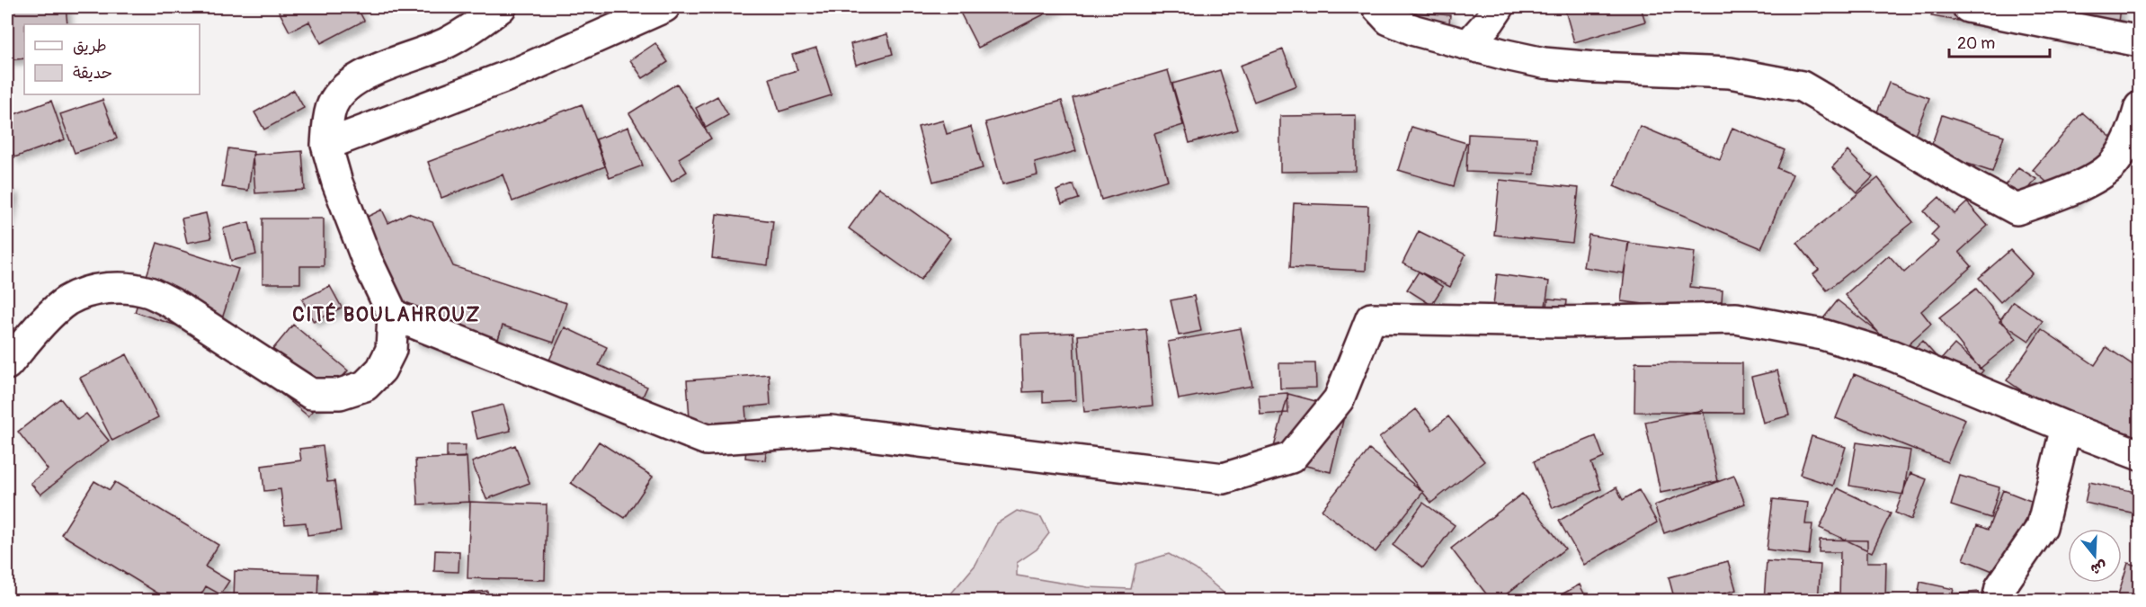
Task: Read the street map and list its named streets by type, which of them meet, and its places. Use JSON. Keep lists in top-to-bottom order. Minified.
{"districts":["CITÉ BOULAHROUZ"],"legend":["طريق","حديقة"],"scale_bar":"20 m","north":"bottom"}
